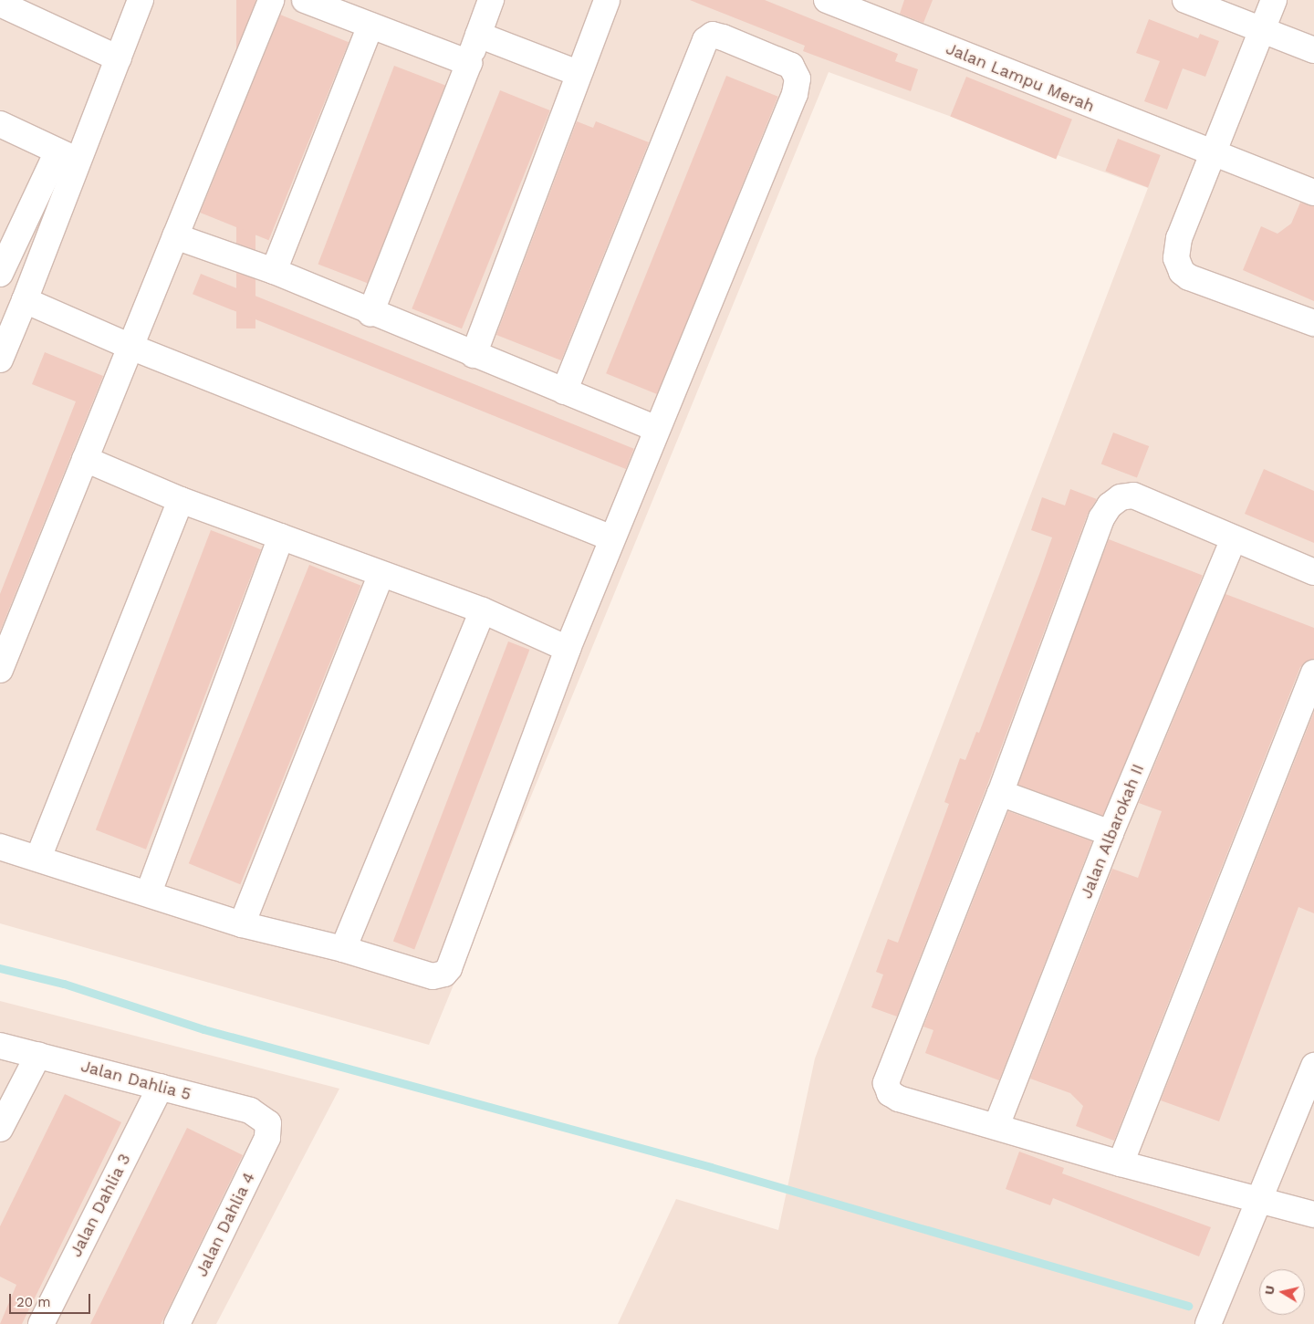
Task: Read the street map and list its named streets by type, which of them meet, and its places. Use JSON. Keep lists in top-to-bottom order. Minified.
{"streets":{"street":["Jalan Lampu Merah","Jalan Albarokah II","Jalan Dahlia 5","Jalan Dahlia 3","Jalan Dahlia 4"]},"crossings":[["Jalan Dahlia 5","Jalan Dahlia 3"],["Jalan Dahlia 5","Jalan Dahlia 4"]],"scale_bar":"20 m","north":"left"}
